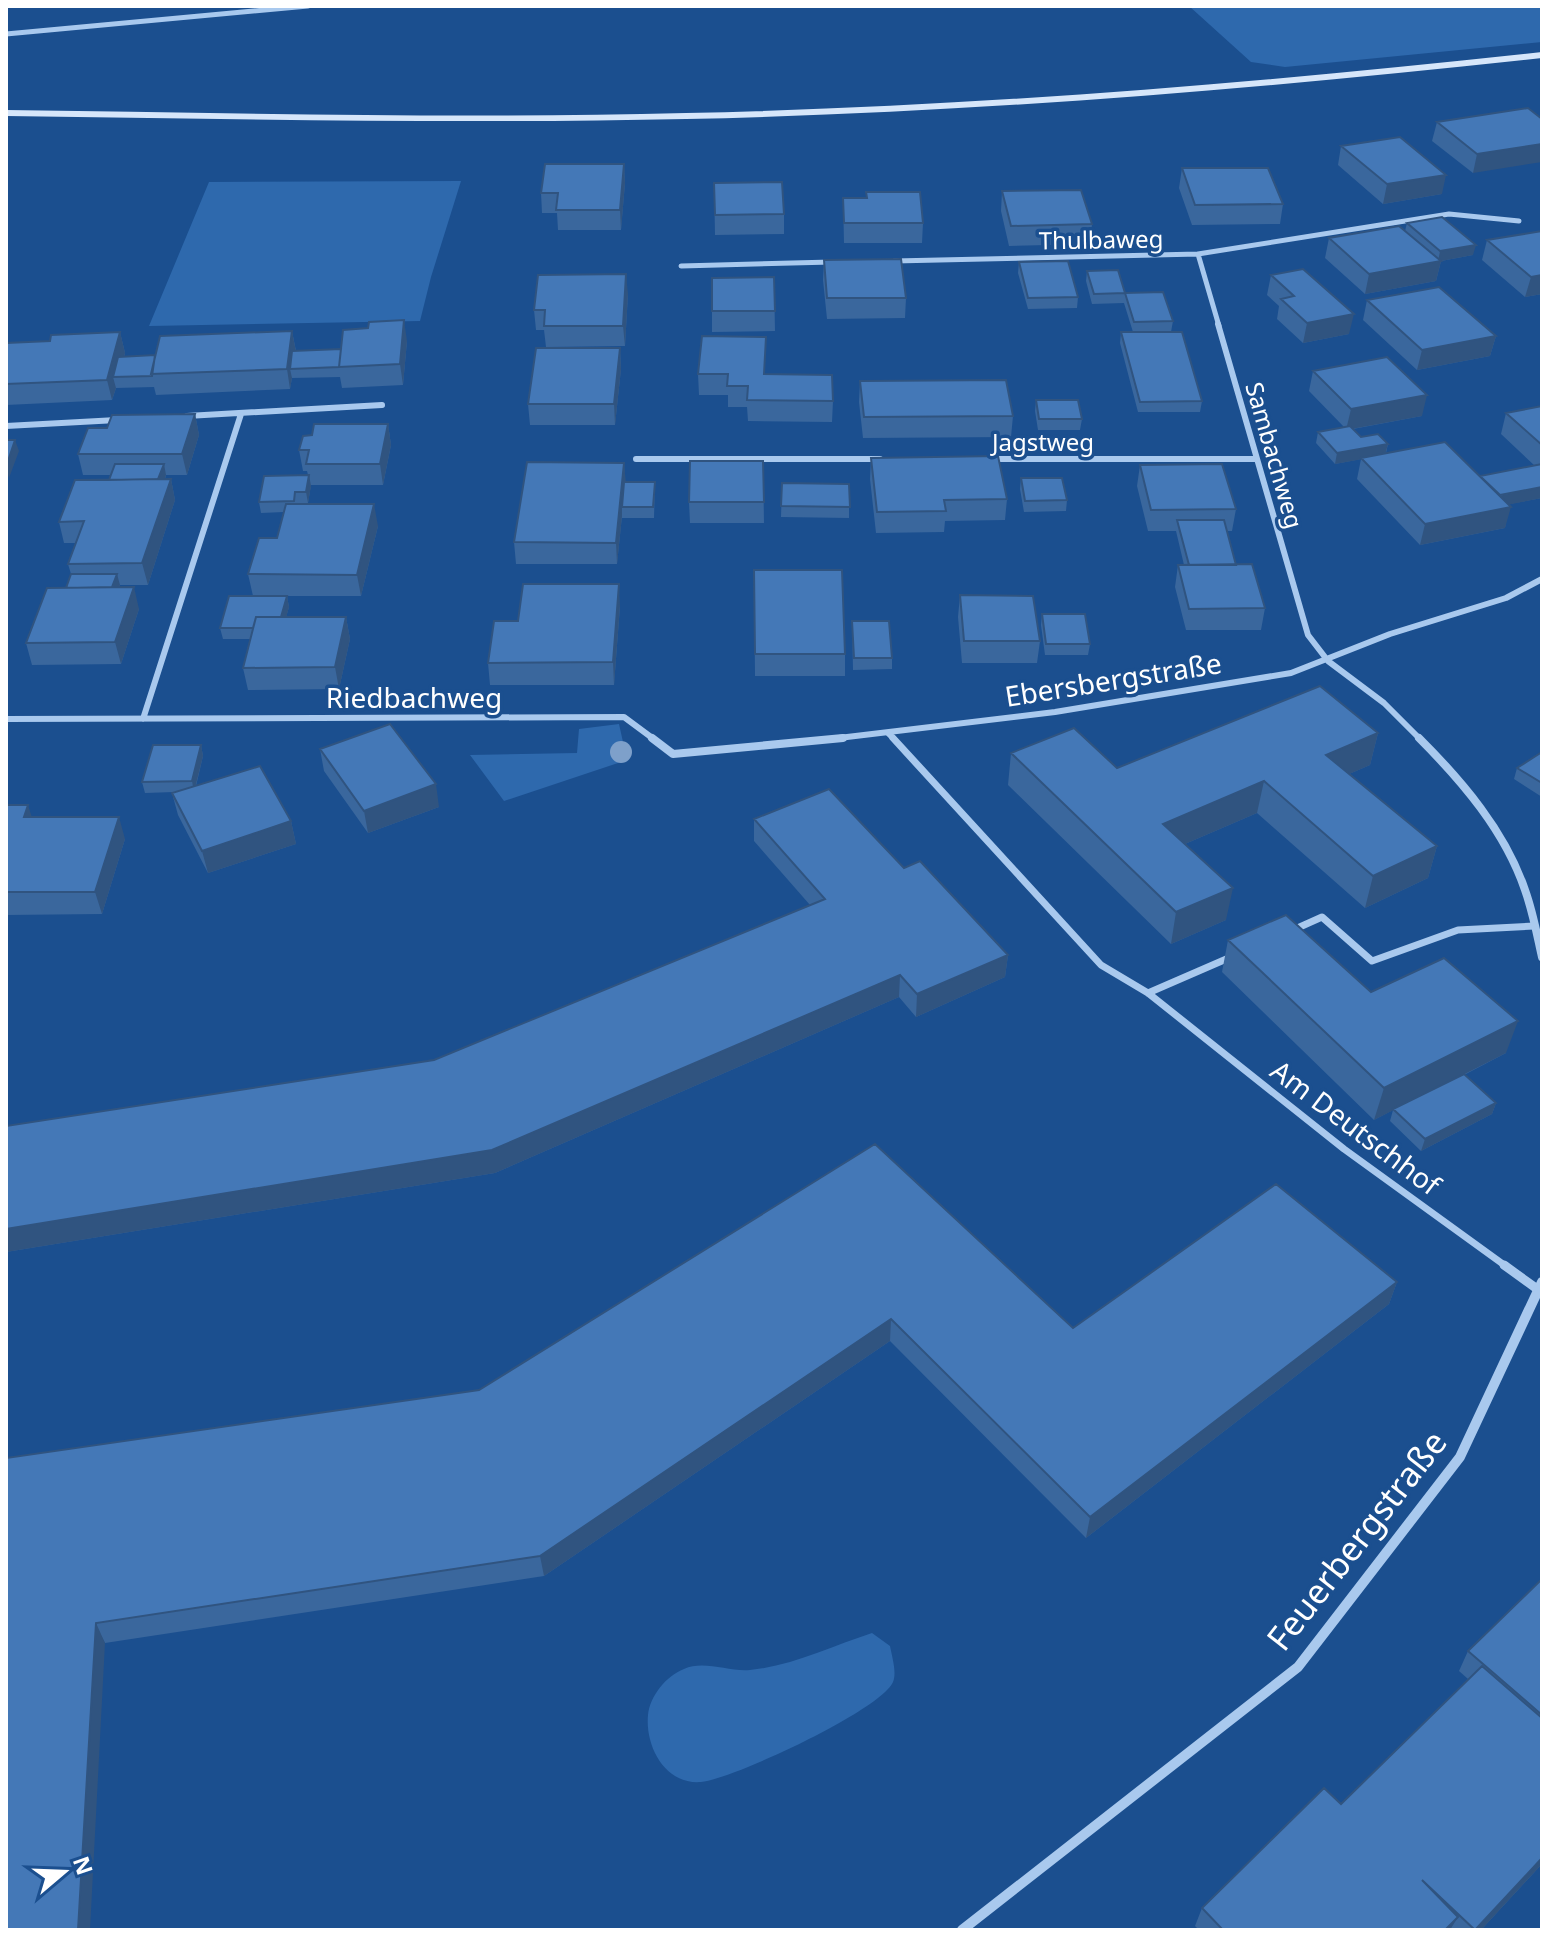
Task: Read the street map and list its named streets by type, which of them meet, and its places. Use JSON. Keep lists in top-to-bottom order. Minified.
{"streets":{"street":["Thulbaweg","Jagstweg","Sambachweg","Ebersbergstraße","Riedbachweg","Am Deutschhof","Feuerbergstraße"]},"crossings":[["Thulbaweg","Sambachweg"],["Jagstweg","Sambachweg"],["Sambachweg","Ebersbergstraße"],["Ebersbergstraße","Riedbachweg"],["Ebersbergstraße","Am Deutschhof"],["Am Deutschhof","Feuerbergstraße"]],"north":"right"}
